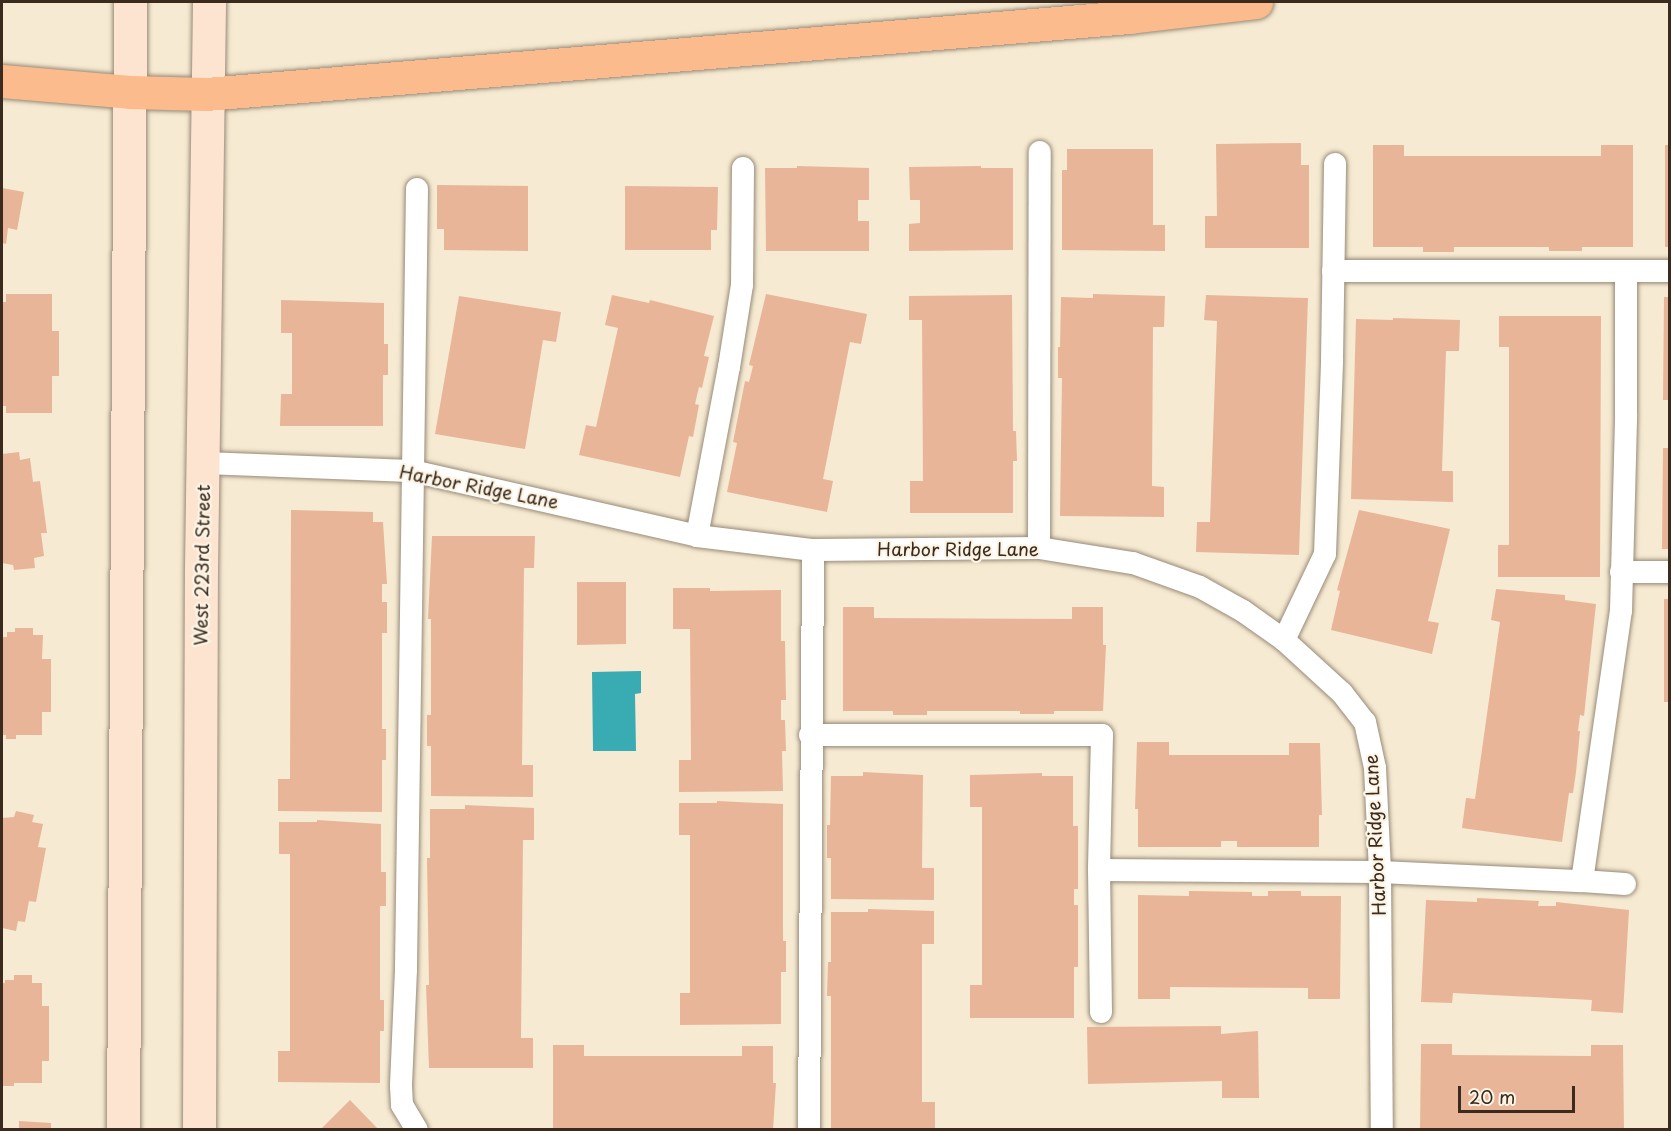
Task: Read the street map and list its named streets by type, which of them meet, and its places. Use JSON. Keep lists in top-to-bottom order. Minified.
{"streets":{"main road":["West 223rd Street"],"lane":["Harbor Ridge Lane"]},"crossings":[["Harbor Ridge Lane","West 223rd Street"]],"scale_bar":"20 m"}
